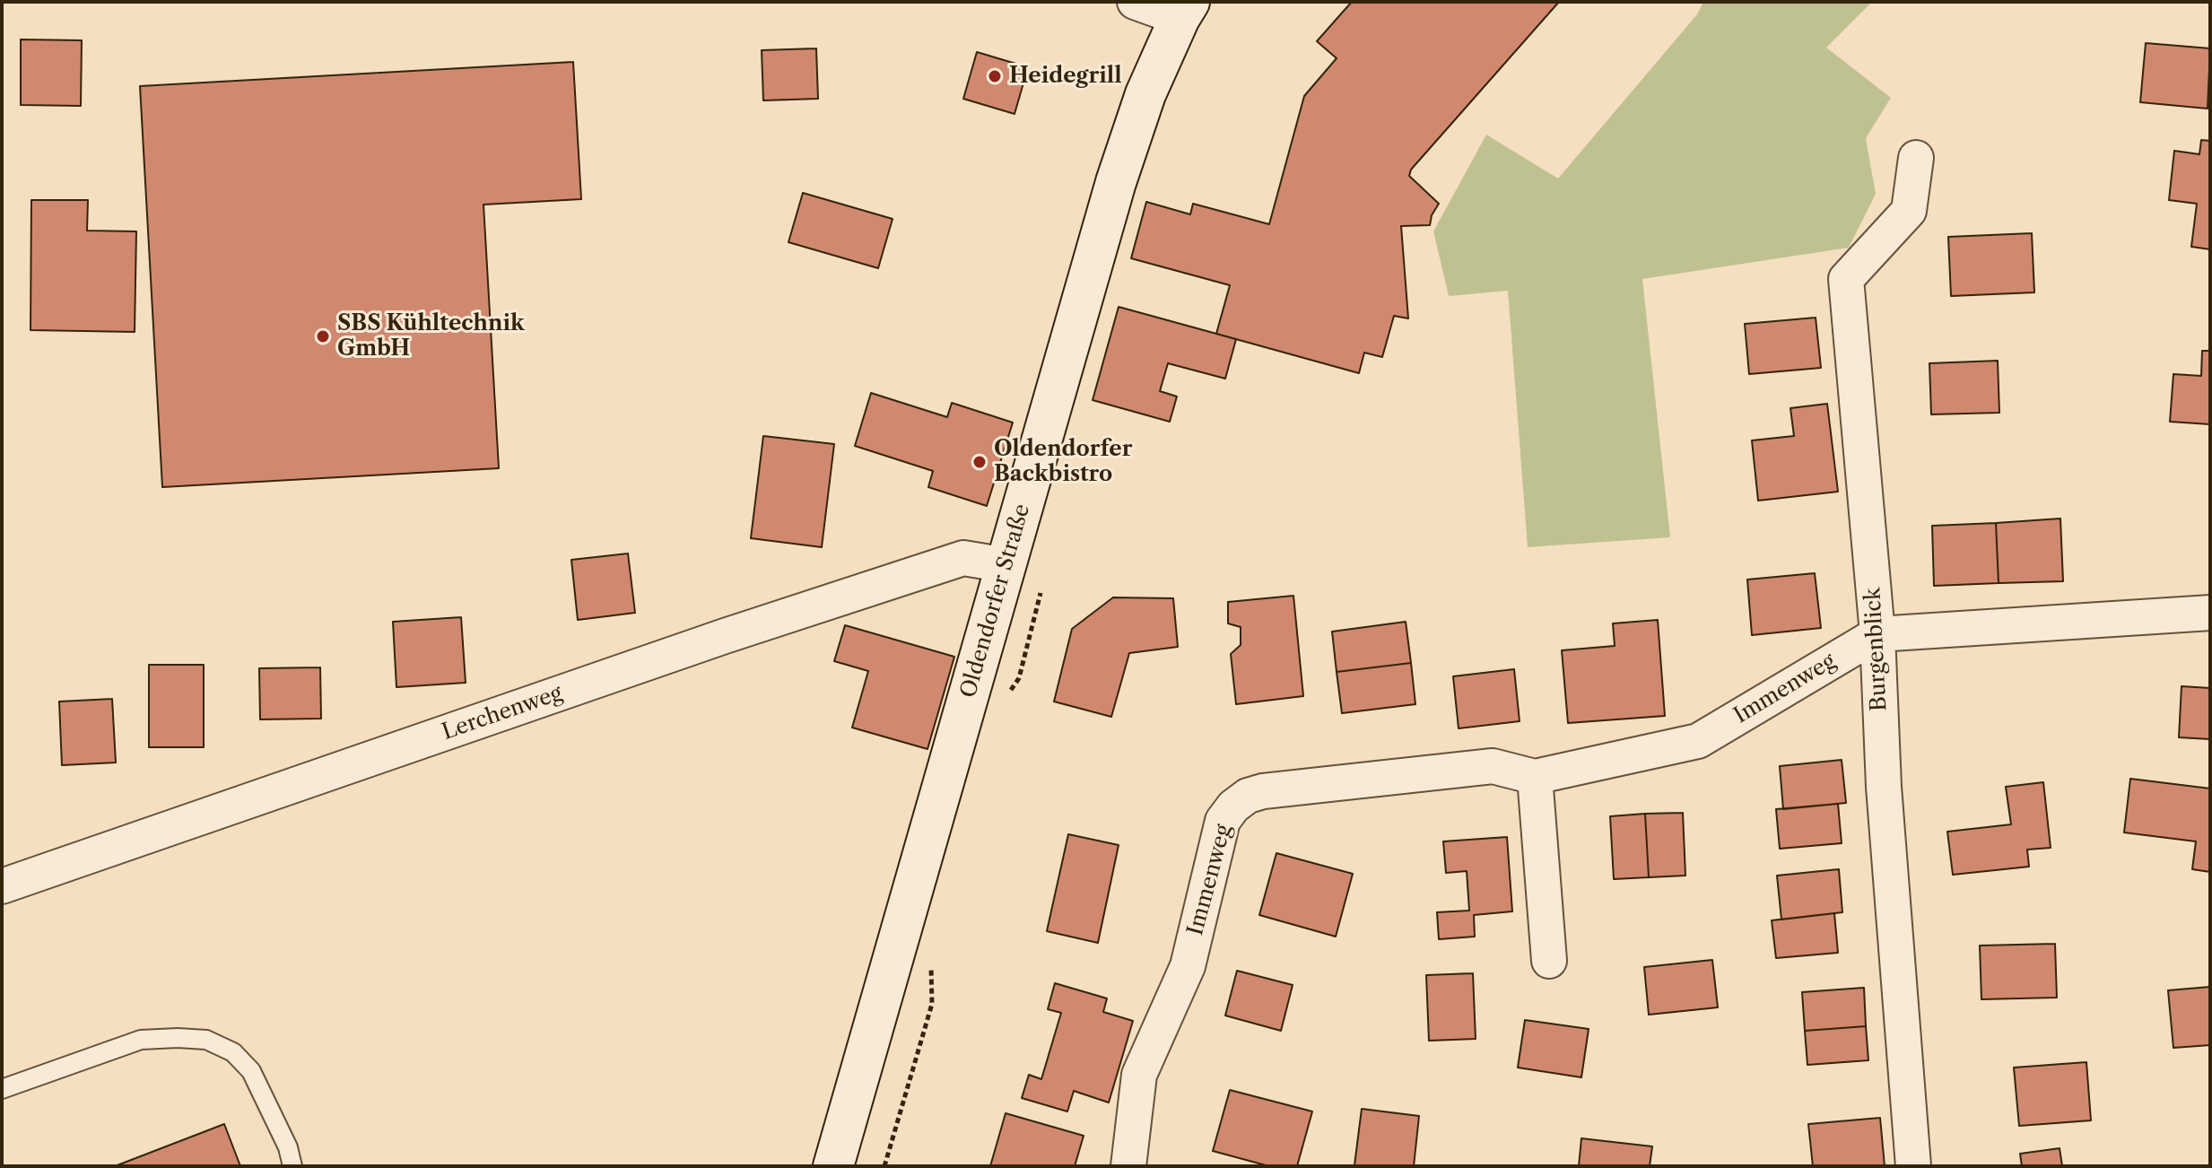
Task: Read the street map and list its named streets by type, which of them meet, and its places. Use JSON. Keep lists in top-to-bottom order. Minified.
{"streets":{"main road":["Oldendorfer Straße"],"street":["Burgenblick","Immenweg","Lerchenweg"]},"crossings":[["Oldendorfer Straße","Lerchenweg"],["Burgenblick","Immenweg"]],"places":["Heidegrill","SBS Kühltechnik GmbH","Oldendorfer Backbistro"]}
